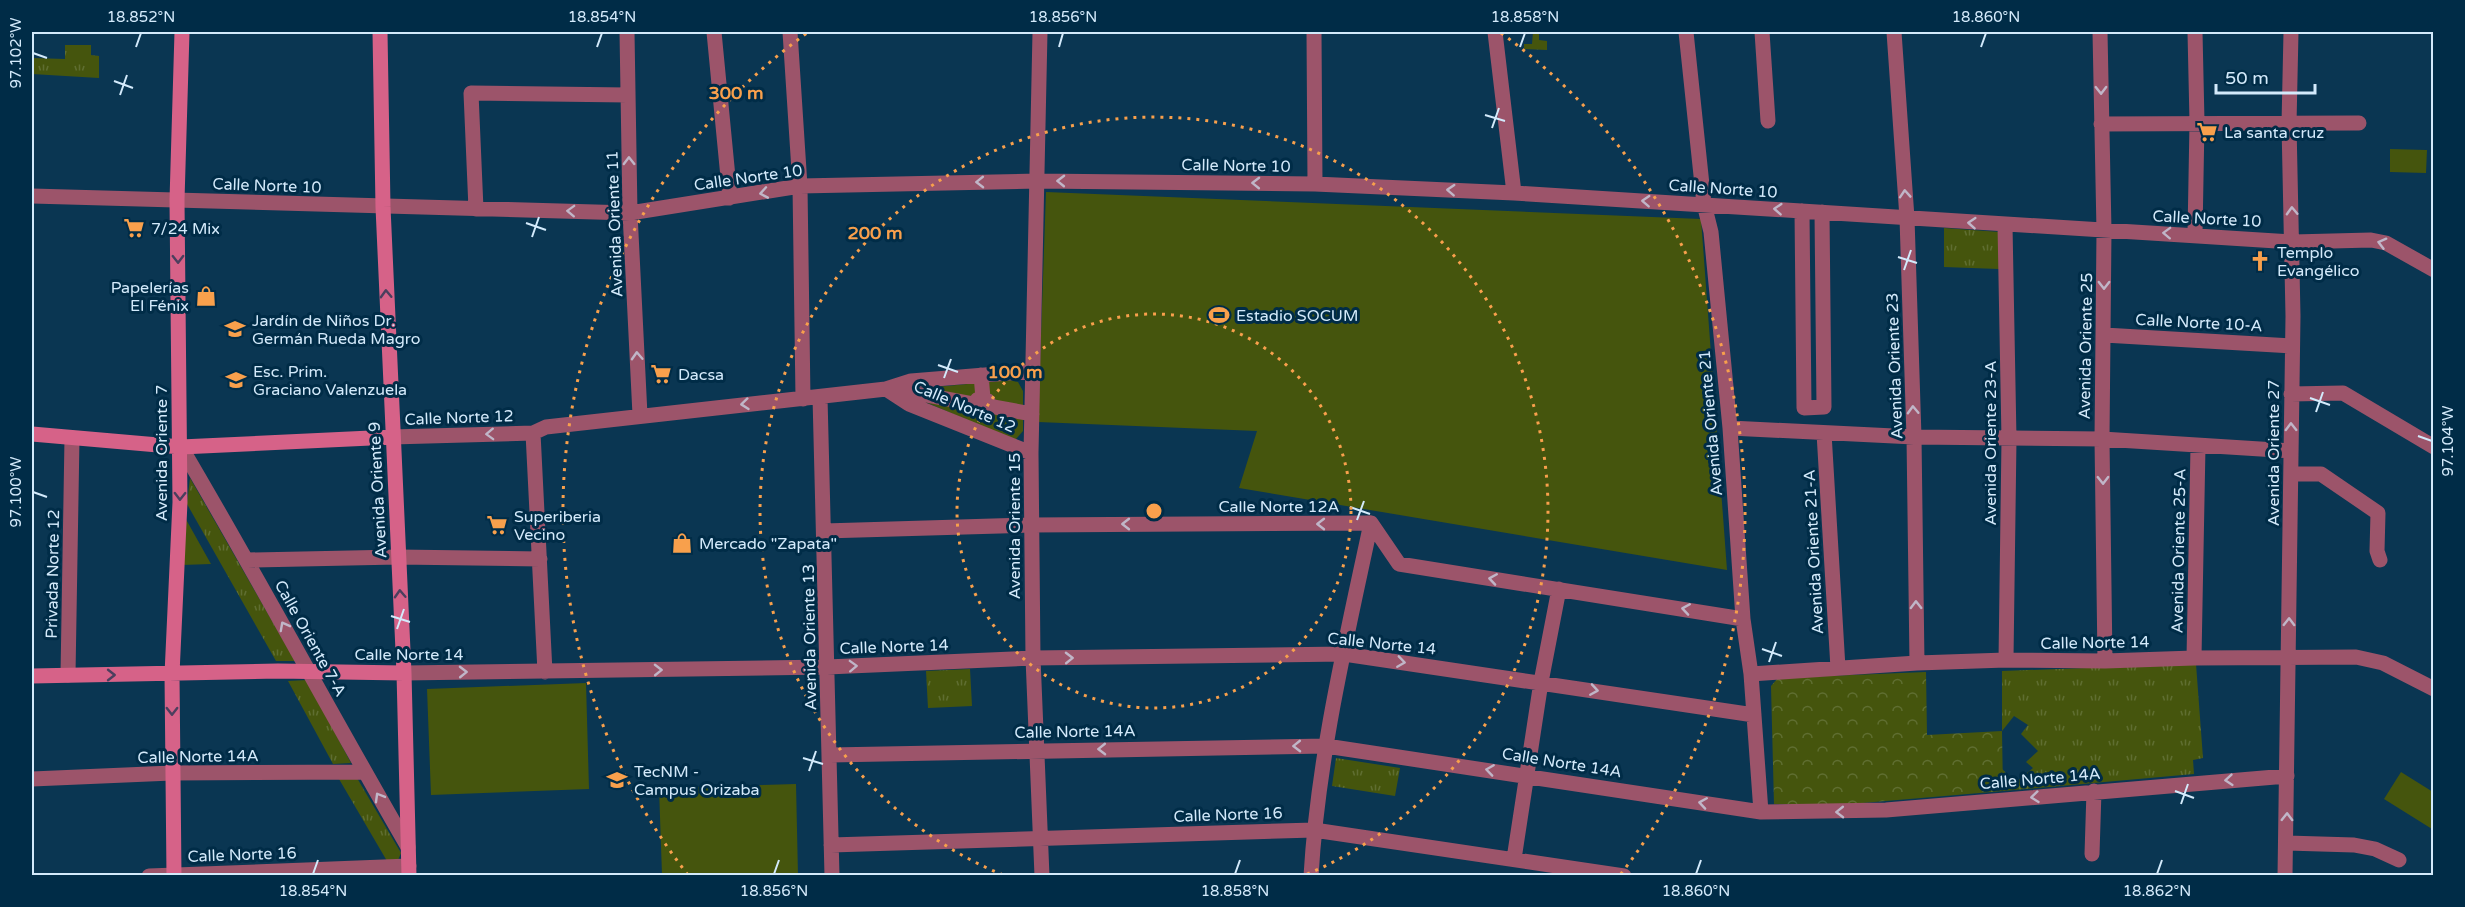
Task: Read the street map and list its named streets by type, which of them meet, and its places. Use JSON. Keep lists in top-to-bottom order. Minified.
{"streets":{"street":["Calle Norte 10","Avenida Oriente 11","Calle Norte 10-A","Avenida Oriente 25","Avenida Oriente 23","Calle Norte 12","Avenida Oriente 21","Avenida Oriente 23-A","Avenida Oriente 7","Avenida Oriente 27","Avenida Oriente 9","Calle Norte 12A","Avenida Oriente 15","Avenida Oriente 25-A","Avenida Oriente 21-A","Privada Norte 12","Avenida Oriente 13","Calle Oriente 7-A","Calle Norte 14","Calle Norte 14A","Calle Norte 16"]},"crossings":[["Calle Norte 10","Avenida Oriente 11"],["Calle Norte 10","Avenida Oriente 25"],["Calle Norte 10","Avenida Oriente 23"],["Calle Norte 10","Avenida Oriente 21"],["Calle Norte 10","Avenida Oriente 23-A"],["Calle Norte 10","Avenida Oriente 7"],["Calle Norte 10","Avenida Oriente 27"],["Calle Norte 10","Avenida Oriente 9"],["Calle Norte 10","Avenida Oriente 15"],["Avenida Oriente 11","Calle Norte 12"],["Calle Norte 10-A","Avenida Oriente 25"],["Calle Norte 10-A","Avenida Oriente 27"],["Avenida Oriente 25","Calle Norte 14"],["Avenida Oriente 23","Calle Norte 14"],["Calle Norte 12","Avenida Oriente 7"],["Calle Norte 12","Avenida Oriente 9"],["Calle Norte 12","Avenida Oriente 15"],["Calle Norte 12","Privada Norte 12"],["Calle Norte 12","Avenida Oriente 13"],["Calle Norte 12","Calle Oriente 7-A"],["Avenida Oriente 21","Calle Norte 14"],["Avenida Oriente 21","Calle Norte 14A"],["Avenida Oriente 23-A","Calle Norte 14"],["Avenida Oriente 7","Calle Oriente 7-A"],["Avenida Oriente 7","Calle Norte 14"],["Avenida Oriente 7","Calle Norte 14A"],["Avenida Oriente 7","Calle Norte 16"],["Avenida Oriente 27","Calle Norte 14"],["Avenida Oriente 27","Calle Norte 14A"],["Avenida Oriente 9","Calle Oriente 7-A"],["Avenida Oriente 9","Calle Norte 14"],["Avenida Oriente 9","Calle Norte 16"],["Calle Norte 12A","Avenida Oriente 15"],["Calle Norte 12A","Avenida Oriente 13"],["Avenida Oriente 15","Calle Norte 14"],["Avenida Oriente 15","Calle Norte 14A"],["Avenida Oriente 15","Calle Norte 16"],["Avenida Oriente 25-A","Calle Norte 14"],["Avenida Oriente 21-A","Calle Norte 14"],["Privada Norte 12","Calle Norte 14"],["Avenida Oriente 13","Calle Norte 14"],["Avenida Oriente 13","Calle Norte 14A"],["Avenida Oriente 13","Calle Norte 16"],["Calle Oriente 7-A","Calle Norte 14"],["Calle Oriente 7-A","Calle Norte 14A"]],"one_way":["Calle Norte 10","Avenida Oriente 25","Avenida Oriente 7","Avenida Oriente 27","Avenida Oriente 9","Calle Norte 12A","Calle Oriente 7-A","Calle Norte 14","Calle Norte 14A"],"places":{"supermarket":["La santa cruz","7/24 Mix","Dacsa","Superiberia Vecino"],"church":["Templo Evangélico"],"shop":["Papelerías El Fénix","Mercado \"Zapata\""],"sports":["Estadio SOCUM"],"school or university":["Jardín de Niños Dr. Germán Rueda Magro","Esc. Prim. Graciano Valenzuela","TecNM - Campus Orizaba"]},"scale_bar":"50 m","coordinates":["18.852°N","18.854°N","18.856°N","18.858°N","18.860°N","97.102°W","97.104°W","97.100°W","18.862°N"],"rings":["300 m","200 m","100 m"]}
